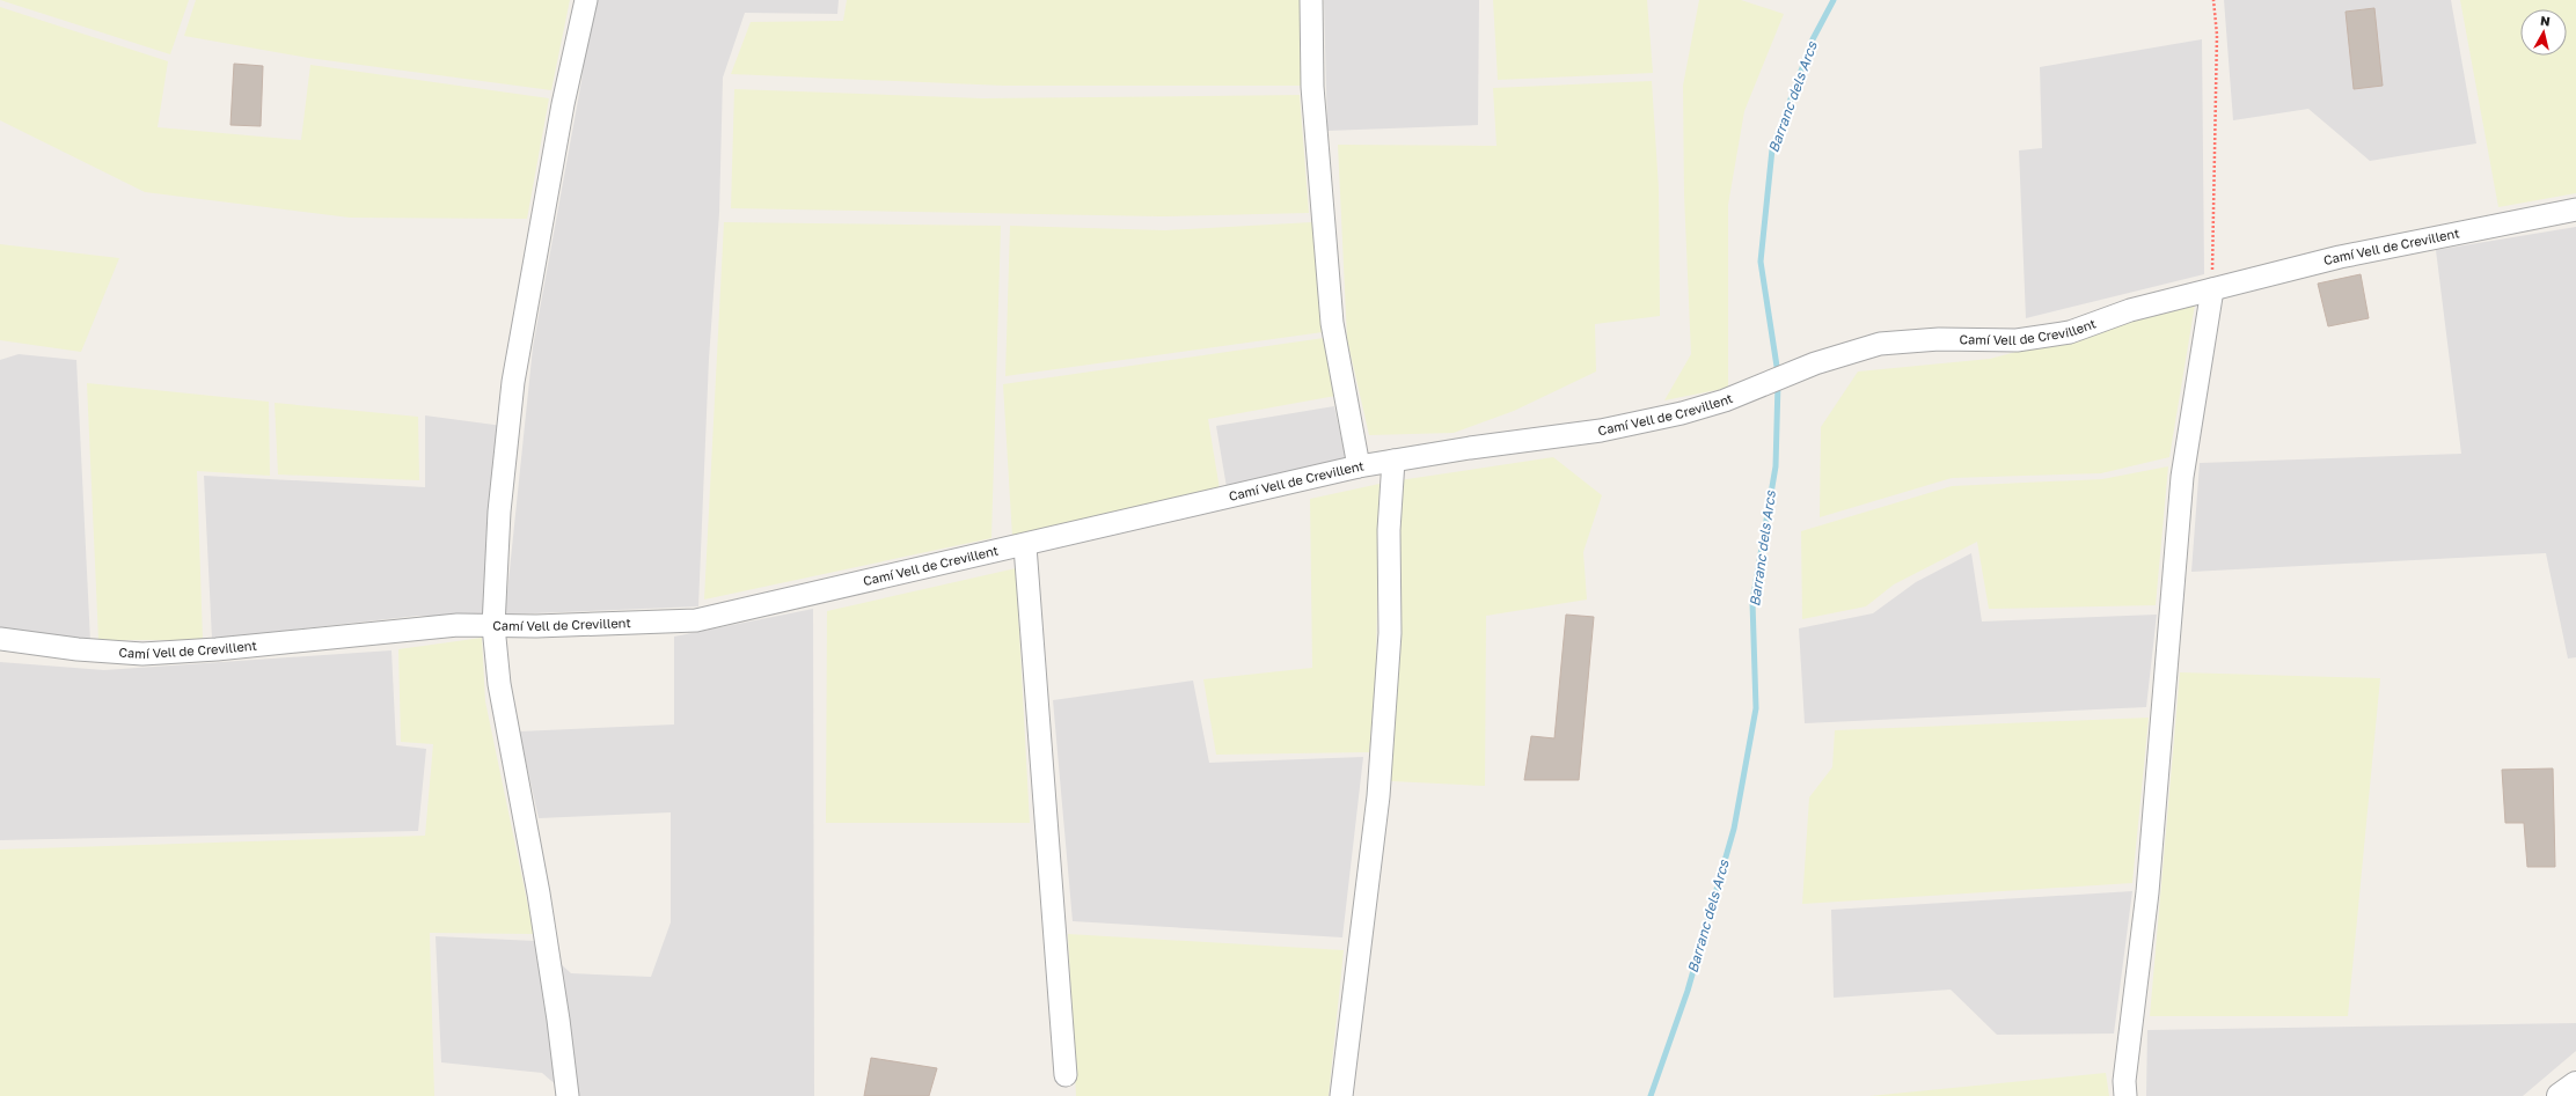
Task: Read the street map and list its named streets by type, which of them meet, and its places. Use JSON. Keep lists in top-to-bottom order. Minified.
{"streets":{"street":["Camí Vell de Crevillent"]},"water":["Barranc dels Arcs"],"north":"top"}
